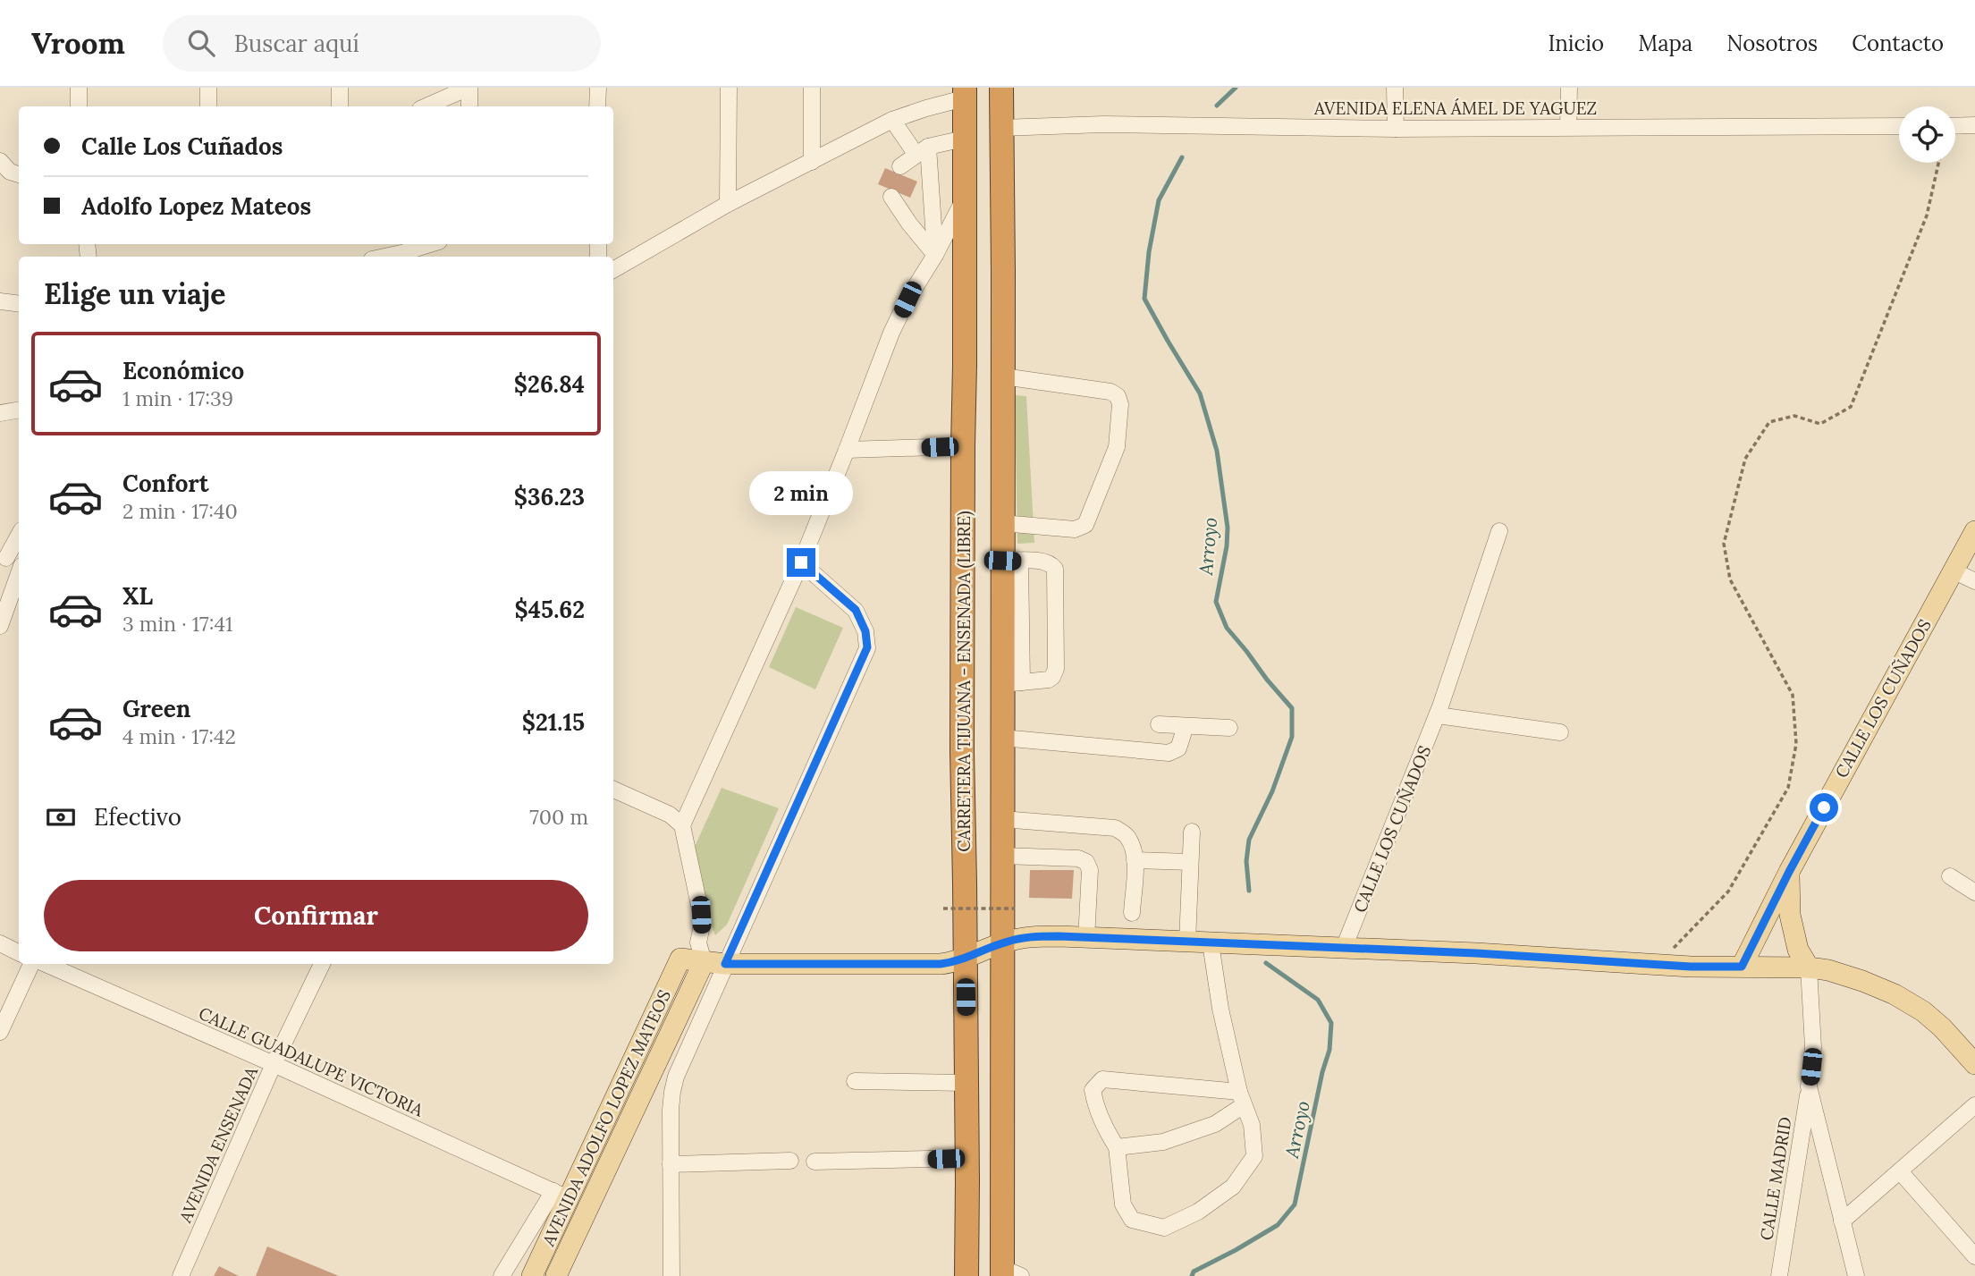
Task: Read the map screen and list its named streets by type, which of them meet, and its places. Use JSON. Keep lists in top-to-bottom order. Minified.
{"streets":{"highway":["CARRETERA TIJUANA - ENSENADA (LIBRE)"],"main road":["CALLE LOS CUÑADOS","AVENIDA ADOLFO LOPEZ MATEOS"],"street":["AVENIDA ELENA ÁMEL DE YAGUEZ","CALLE GUADALUPE VICTORIA","AVENIDA ENSENADA","CALLE MADRID"]},"crossings":[["CALLE GUADALUPE VICTORIA","AVENIDA ADOLFO LOPEZ MATEOS"],["CALLE GUADALUPE VICTORIA","AVENIDA ENSENADA"]],"water":["Arroyo"],"page":{"header":"Vroom","search":"Buscar aquí","nav":["Inicio","Mapa","Nosotros","Contacto"],"banner":["Calle Los Cuñados","Adolfo Lopez Mateos"],"heading":"Elige un viaje","list":[{"name":"Económico","note":"1 min · 17:39","value":"$26.84"},{"name":"Confort","note":"2 min · 17:40","value":"$36.23"},{"name":"XL","note":"3 min · 17:41","value":"$45.62"},{"name":"Green","note":"4 min · 17:42","value":"$21.15"}],"bubble":"2 min","pay":["Efectivo","700 m"],"buttons":"Confirmar"}}
